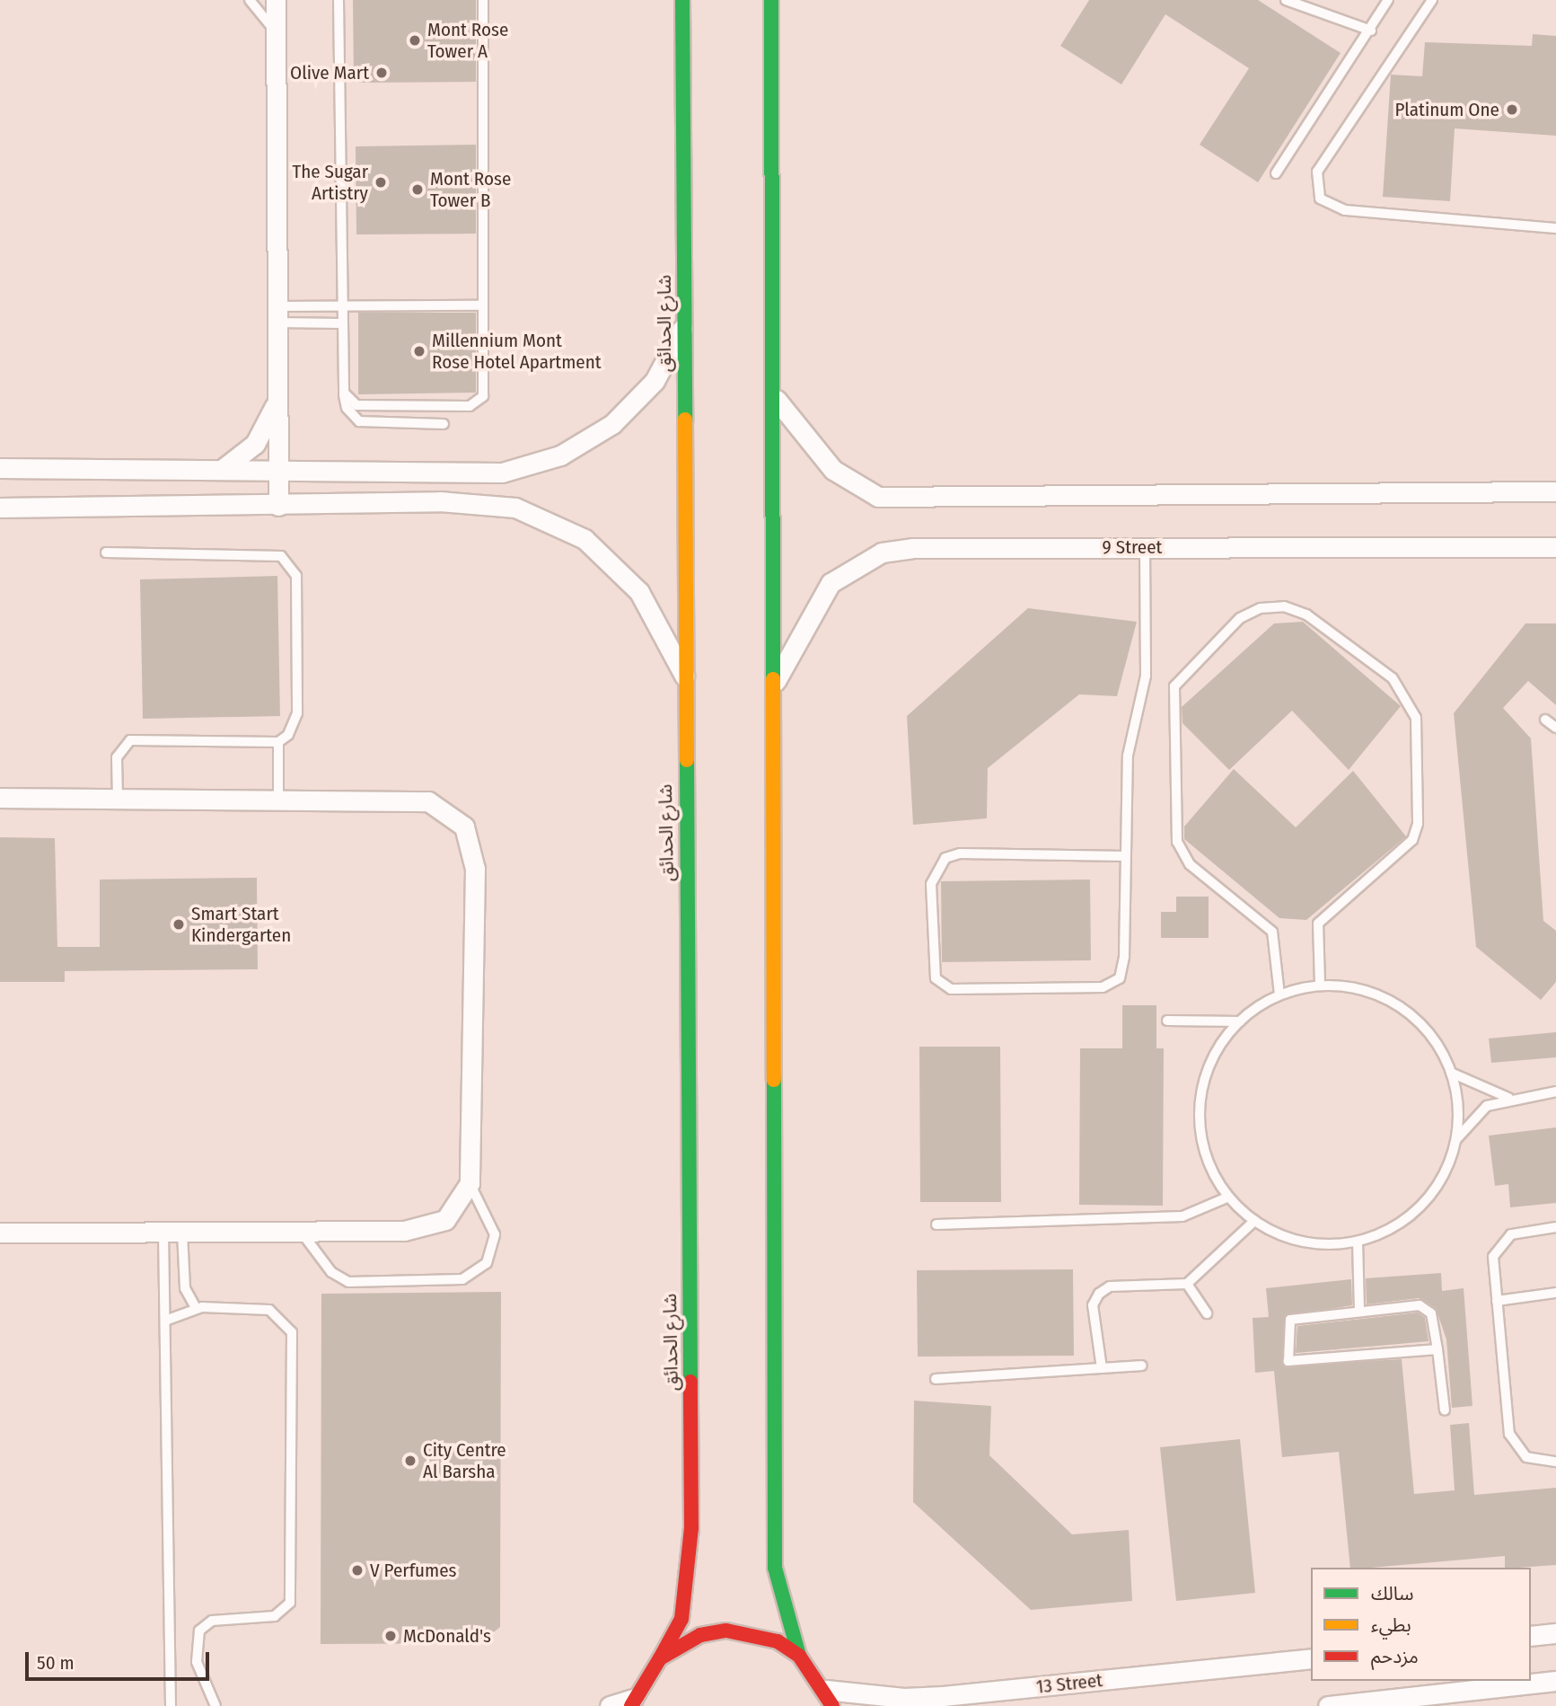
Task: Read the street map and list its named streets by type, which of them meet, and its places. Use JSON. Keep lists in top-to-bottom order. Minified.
{"streets":{"street":["شارع الحدائق","9 Street","13 Street"]},"places":["Mont Rose Tower A","Olive Mart","Platinum One","The Sugar Artistry","Mont Rose Tower B","Millennium Mont Rose Hotel Apartment","Smart Start Kindergarten","City Centre Al Barsha","V Perfumes","McDonald's"],"legend":["سالك","بطيء","مزدحم"],"scale_bar":"50 m"}
